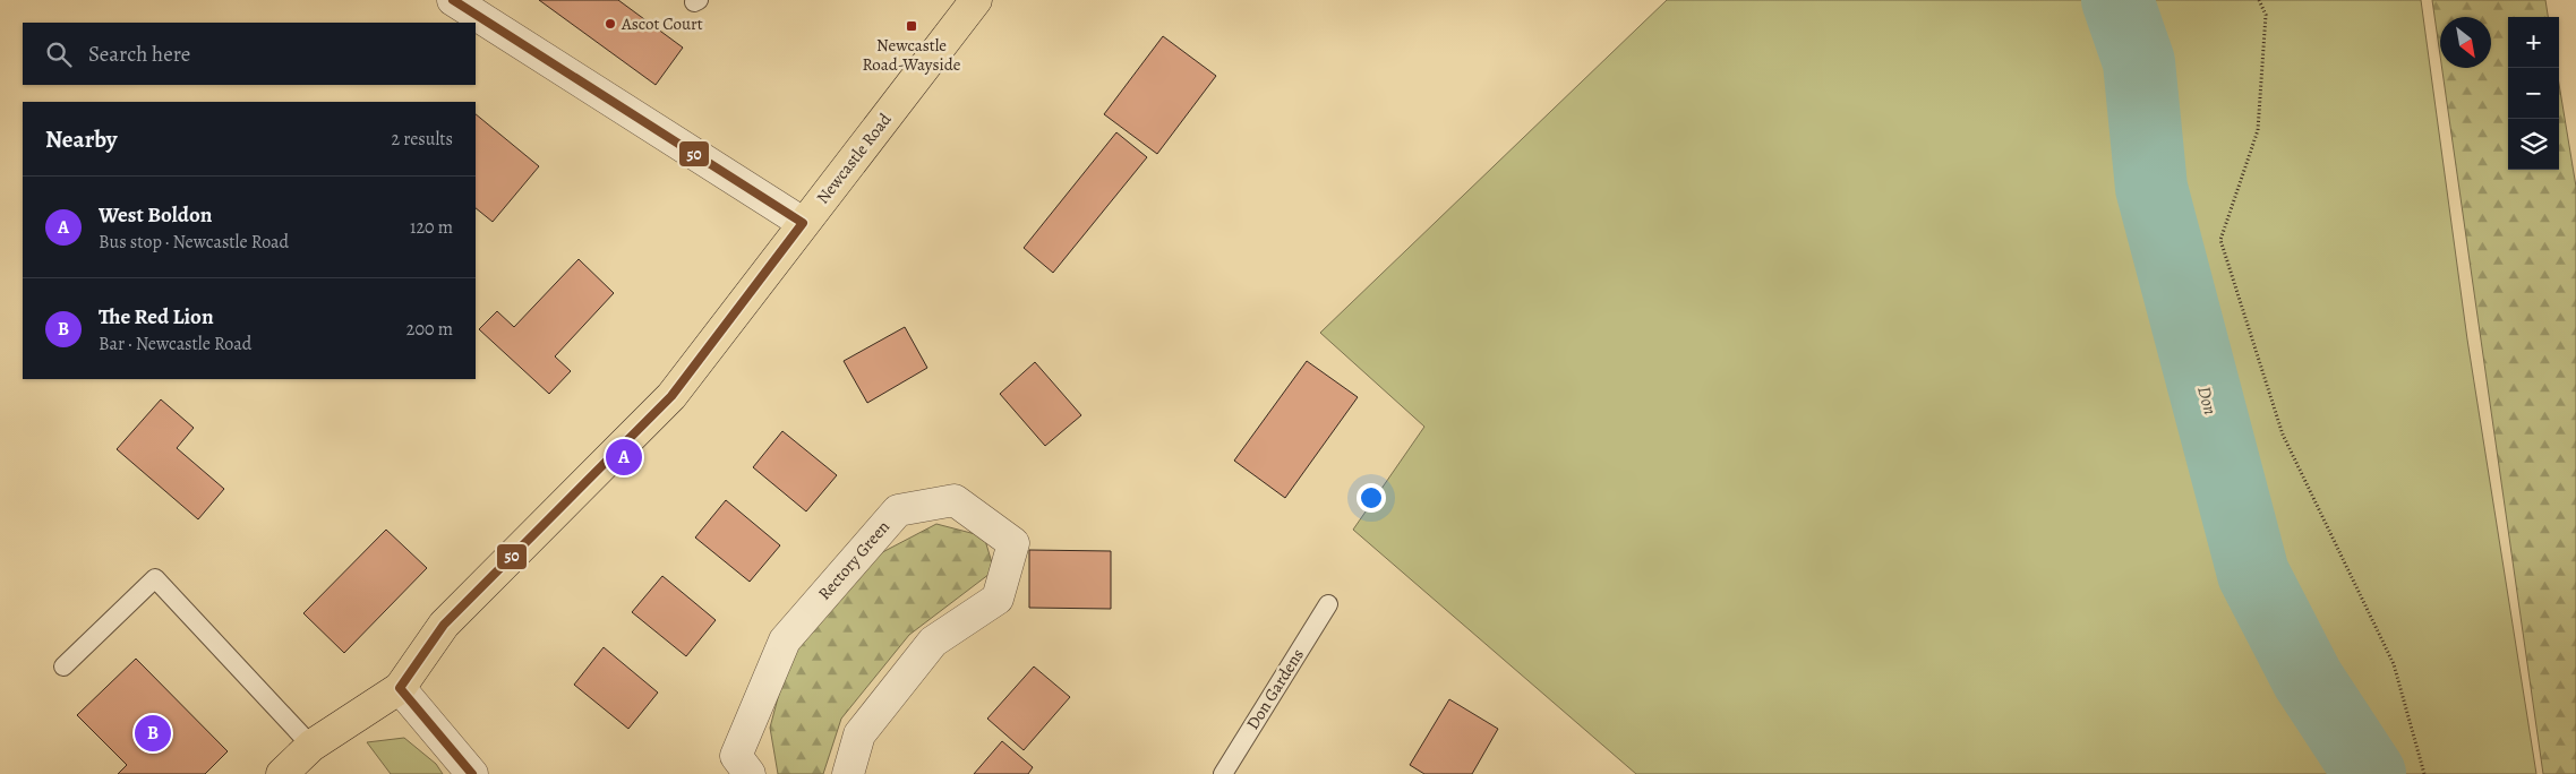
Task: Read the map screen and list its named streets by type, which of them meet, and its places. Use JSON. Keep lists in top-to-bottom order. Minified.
{"streets":{"main road":["Newcastle Road"],"street":["Rectory Green"],"lane":["Don Gardens"]},"water":["Don"],"places":{"other":["Ascot Court"],"transit":["Newcastle Road-Wayside"]},"lines":["transit line 50"],"north":"bottom right","page":{"map_buttons":["+","−"],"search":"Search here","heading":["Nearby","2 results"],"list":[{"mark":"A","name":"West Boldon","note":"Bus stop · Newcastle Road","value":"120 m"},{"mark":"B","name":"The Red Lion","note":"Bar · Newcastle Road","value":"200 m"}],"pins":["A","B"]}}
